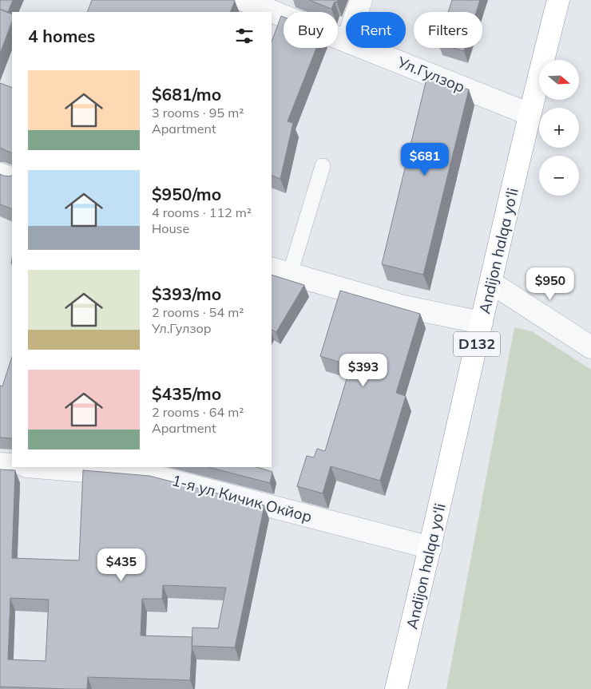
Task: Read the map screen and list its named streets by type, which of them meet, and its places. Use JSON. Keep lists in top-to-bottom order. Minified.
{"streets":{"highway":["Andijon halqa yo‘li","D132"],"street":["Ул.Гулзор","1-я ул Кичик Окйор"]},"crossings":[["Ул.Гулзор","Andijon halqa yo‘li"],["Andijon halqa yo‘li","1-я ул Кичик Окйор"]],"north":"right","page":{"chip":["Buy","Rent","Filters"],"heading":"4 homes","map_buttons":["+","−"],"list":[{"name":"$681/mo","note":"3 rooms · 95 m² · Apartment"},{"name":"$950/mo","note":"4 rooms · 112 m² · House"},{"name":"$393/mo","note":"2 rooms · 54 m² · Ул.Гулзор"},{"name":"$435/mo","note":"2 rooms · 64 m² · Apartment"}],"price":["$681","$950","$393","$435"]}}
